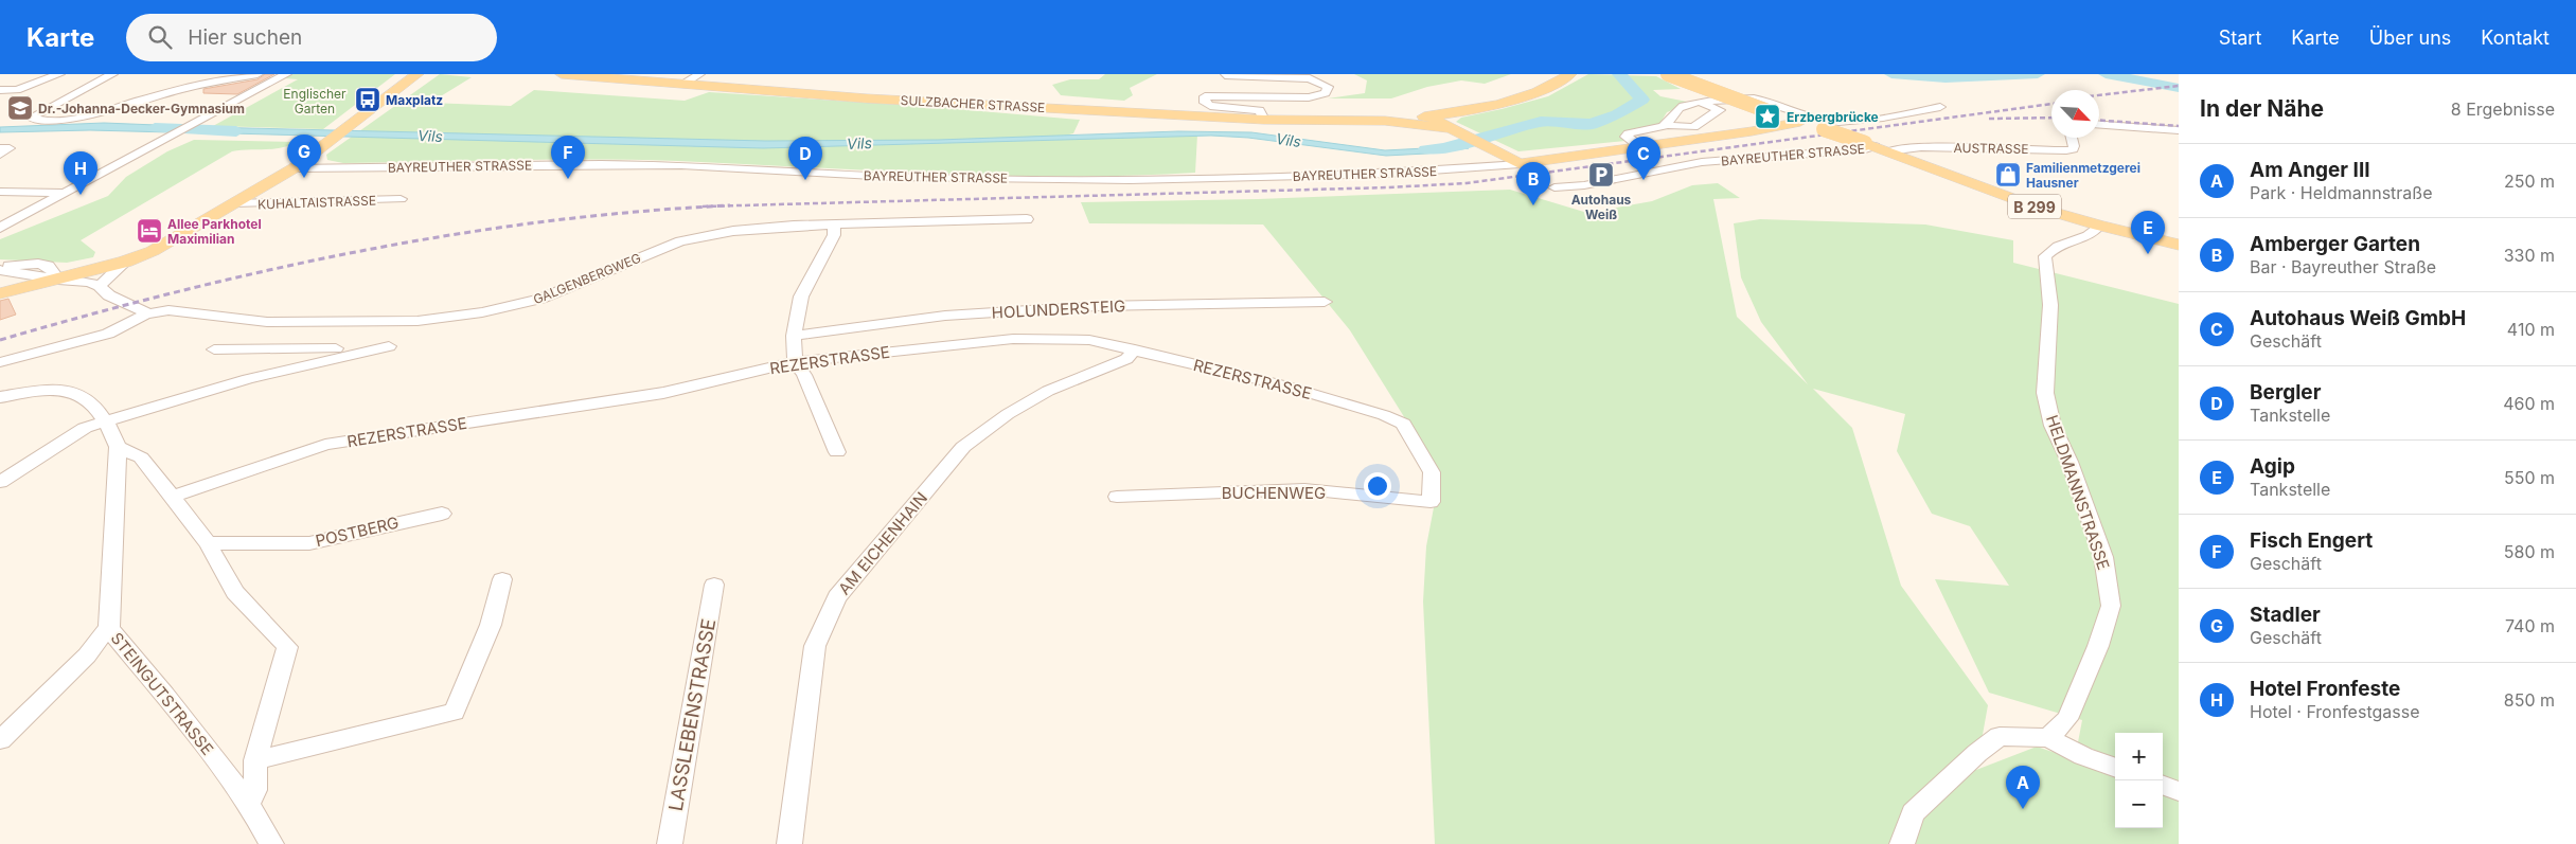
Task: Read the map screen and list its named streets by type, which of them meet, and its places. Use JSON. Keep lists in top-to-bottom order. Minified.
{"streets":{"main road":["SULZBACHER STRASSE","BAYREUTHER STRASSE","B 299"],"street":["AUSTRASSE","KUHALTAISTRASSE","GALGENBERGWEG","HOLUNDERSTEIG","REZERSTRASSE","BUCHENWEG","HELDMANNSTRASSE","POSTBERG","AM EICHENHAIN","STEINGUTSTRASSE","LASSLEBENSTRASSE"]},"crossings":[["AUSTRASSE","BAYREUTHER STRASSE"],["BAYREUTHER STRASSE","B 299"],["BAYREUTHER STRASSE","HELDMANNSTRASSE"],["REZERSTRASSE","BUCHENWEG"],["REZERSTRASSE","AM EICHENHAIN"]],"water":["Vils"],"parks":["Englischer Garten"],"places":{"bus stop":["Maxplatz"],"school or university":["Dr.-Johanna-Decker-Gymnasium"],"place":["Erzbergbrücke"],"parking":["Autohaus Weiß"],"shop":["Familienmetzgerei Hausner"],"hotel":["Allee Parkhotel Maximilian"]},"north":"bottom right","page":{"header":"Karte","search":"Hier suchen","nav":["Start","Karte","Über uns","Kontakt"],"heading":["In der Nähe","8 Ergebnisse"],"pins":["G","F","C","D","H","B","E","A"],"list":[{"mark":"A","name":"Am Anger III","note":"Park · Heldmannstraße","value":"250 m"},{"mark":"B","name":"Amberger Garten","note":"Bar · Bayreuther Straße","value":"330 m"},{"mark":"C","name":"Autohaus Weiß GmbH","note":"Geschäft","value":"410 m"},{"mark":"D","name":"Bergler","note":"Tankstelle","value":"460 m"},{"mark":"E","name":"Agip","note":"Tankstelle","value":"550 m"},{"mark":"F","name":"Fisch Engert","note":"Geschäft","value":"580 m"},{"mark":"G","name":"Stadler","note":"Geschäft","value":"740 m"},{"mark":"H","name":"Hotel Fronfeste","note":"Hotel · Fronfestgasse","value":"850 m"}],"map_buttons":["+","−"]}}
